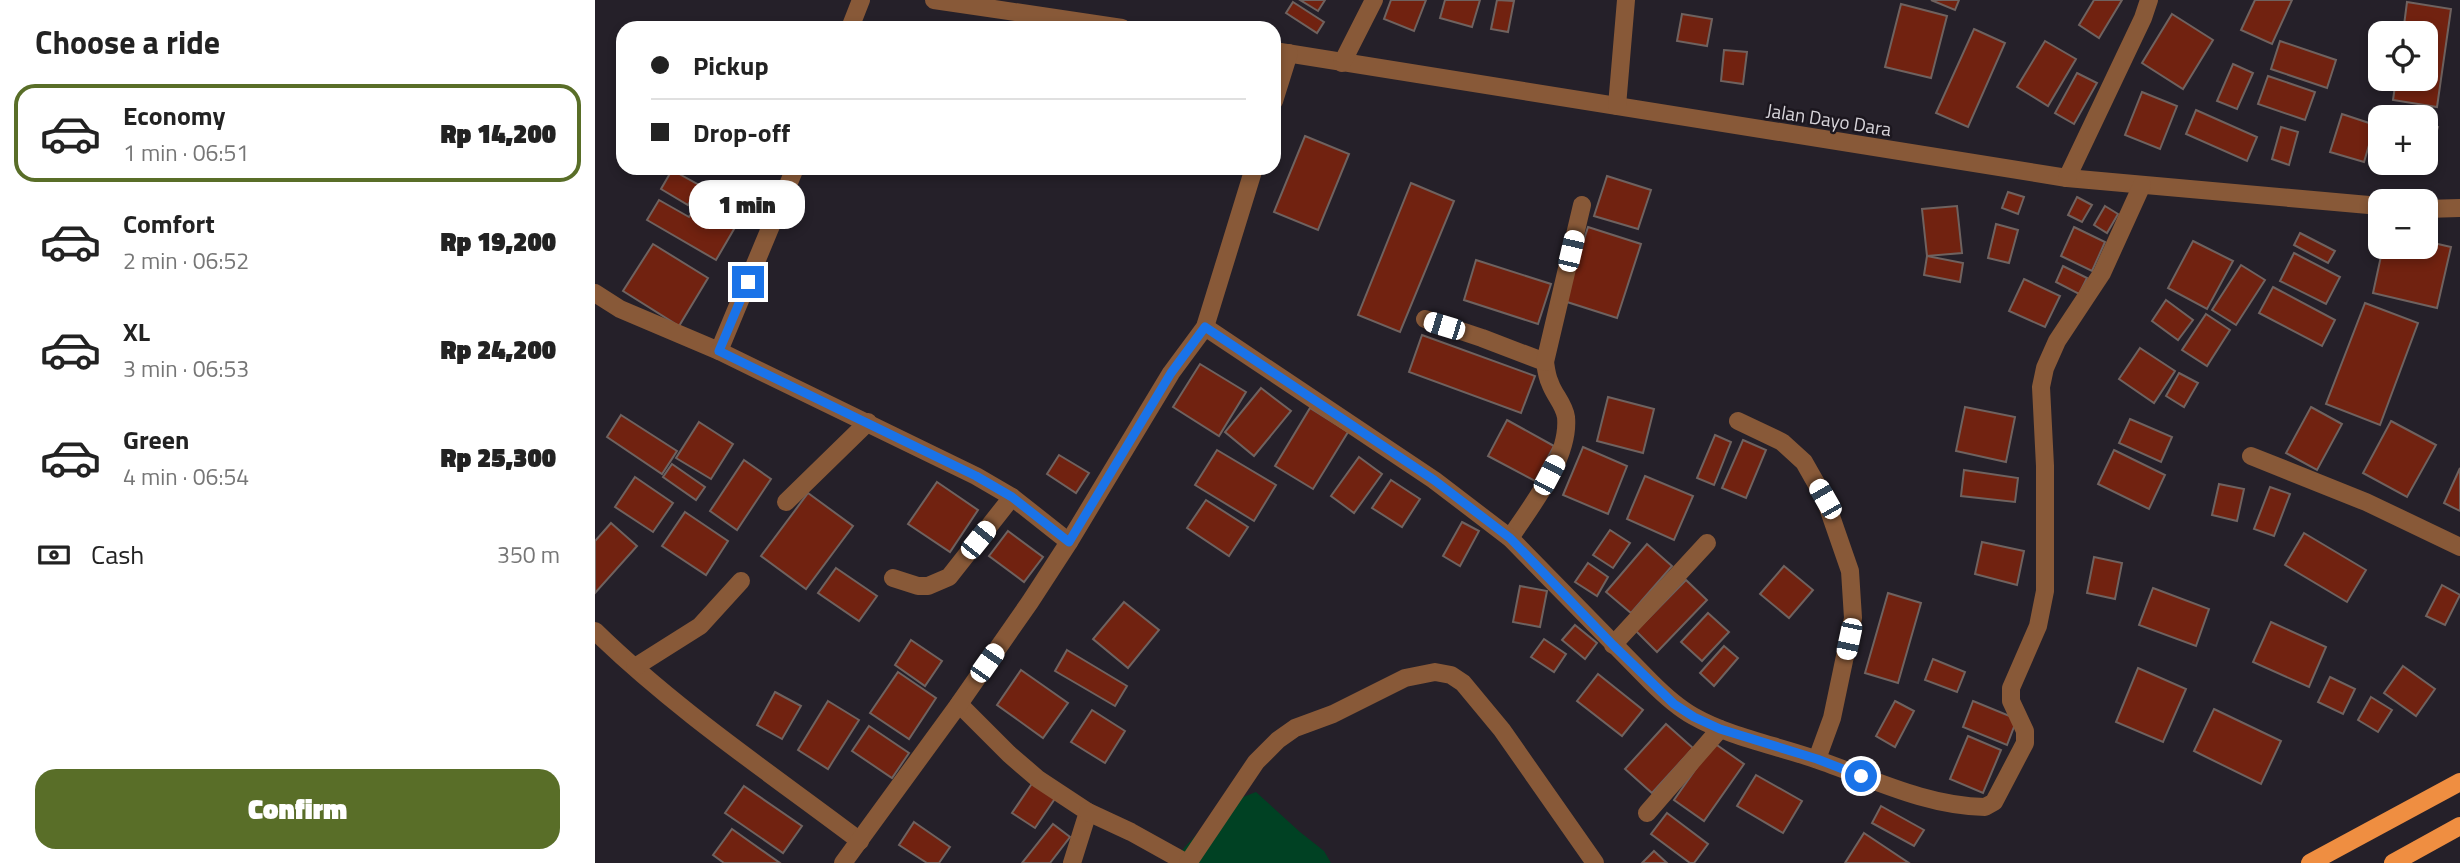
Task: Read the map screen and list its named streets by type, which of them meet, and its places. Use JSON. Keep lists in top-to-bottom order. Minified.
{"streets":{"street":["Jalan Dayo Dara"]},"page":{"heading":"Choose a ride","map_buttons":["+","−"],"banner":["Pickup","Drop-off"],"list":[{"name":"Economy","note":"1 min · 06:51","value":"Rp 14,200"},{"name":"Comfort","note":"2 min · 06:52","value":"Rp 19,200"},{"name":"XL","note":"3 min · 06:53","value":"Rp 24,200"},{"name":"Green","note":"4 min · 06:54","value":"Rp 25,300"}],"bubble":"1 min","pay":["Cash","350 m"],"buttons":"Confirm"}}
